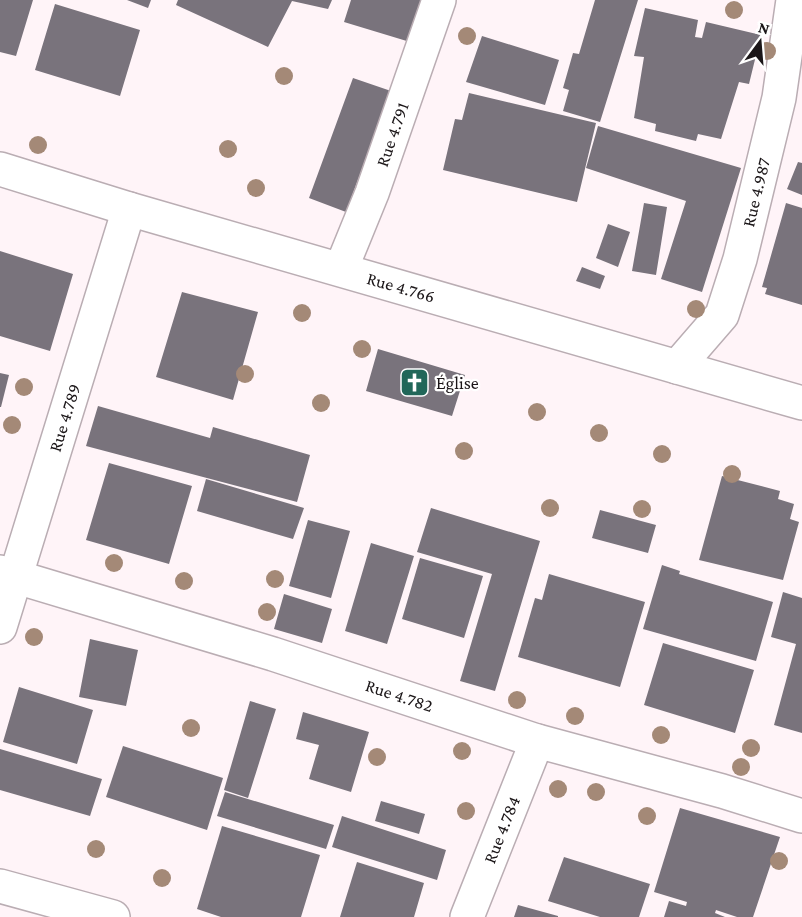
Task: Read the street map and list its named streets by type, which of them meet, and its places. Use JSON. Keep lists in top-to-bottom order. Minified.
{"streets":{"street":["Rue 4.791","Rue 4.987","Rue 4.766","Rue 4.789","Rue 4.782","Rue 4.784"]},"crossings":[["Rue 4.791","Rue 4.766"],["Rue 4.987","Rue 4.766"],["Rue 4.766","Rue 4.789"],["Rue 4.789","Rue 4.782"],["Rue 4.782","Rue 4.784"]],"places":{"church":["Église"]},"north":"top"}
